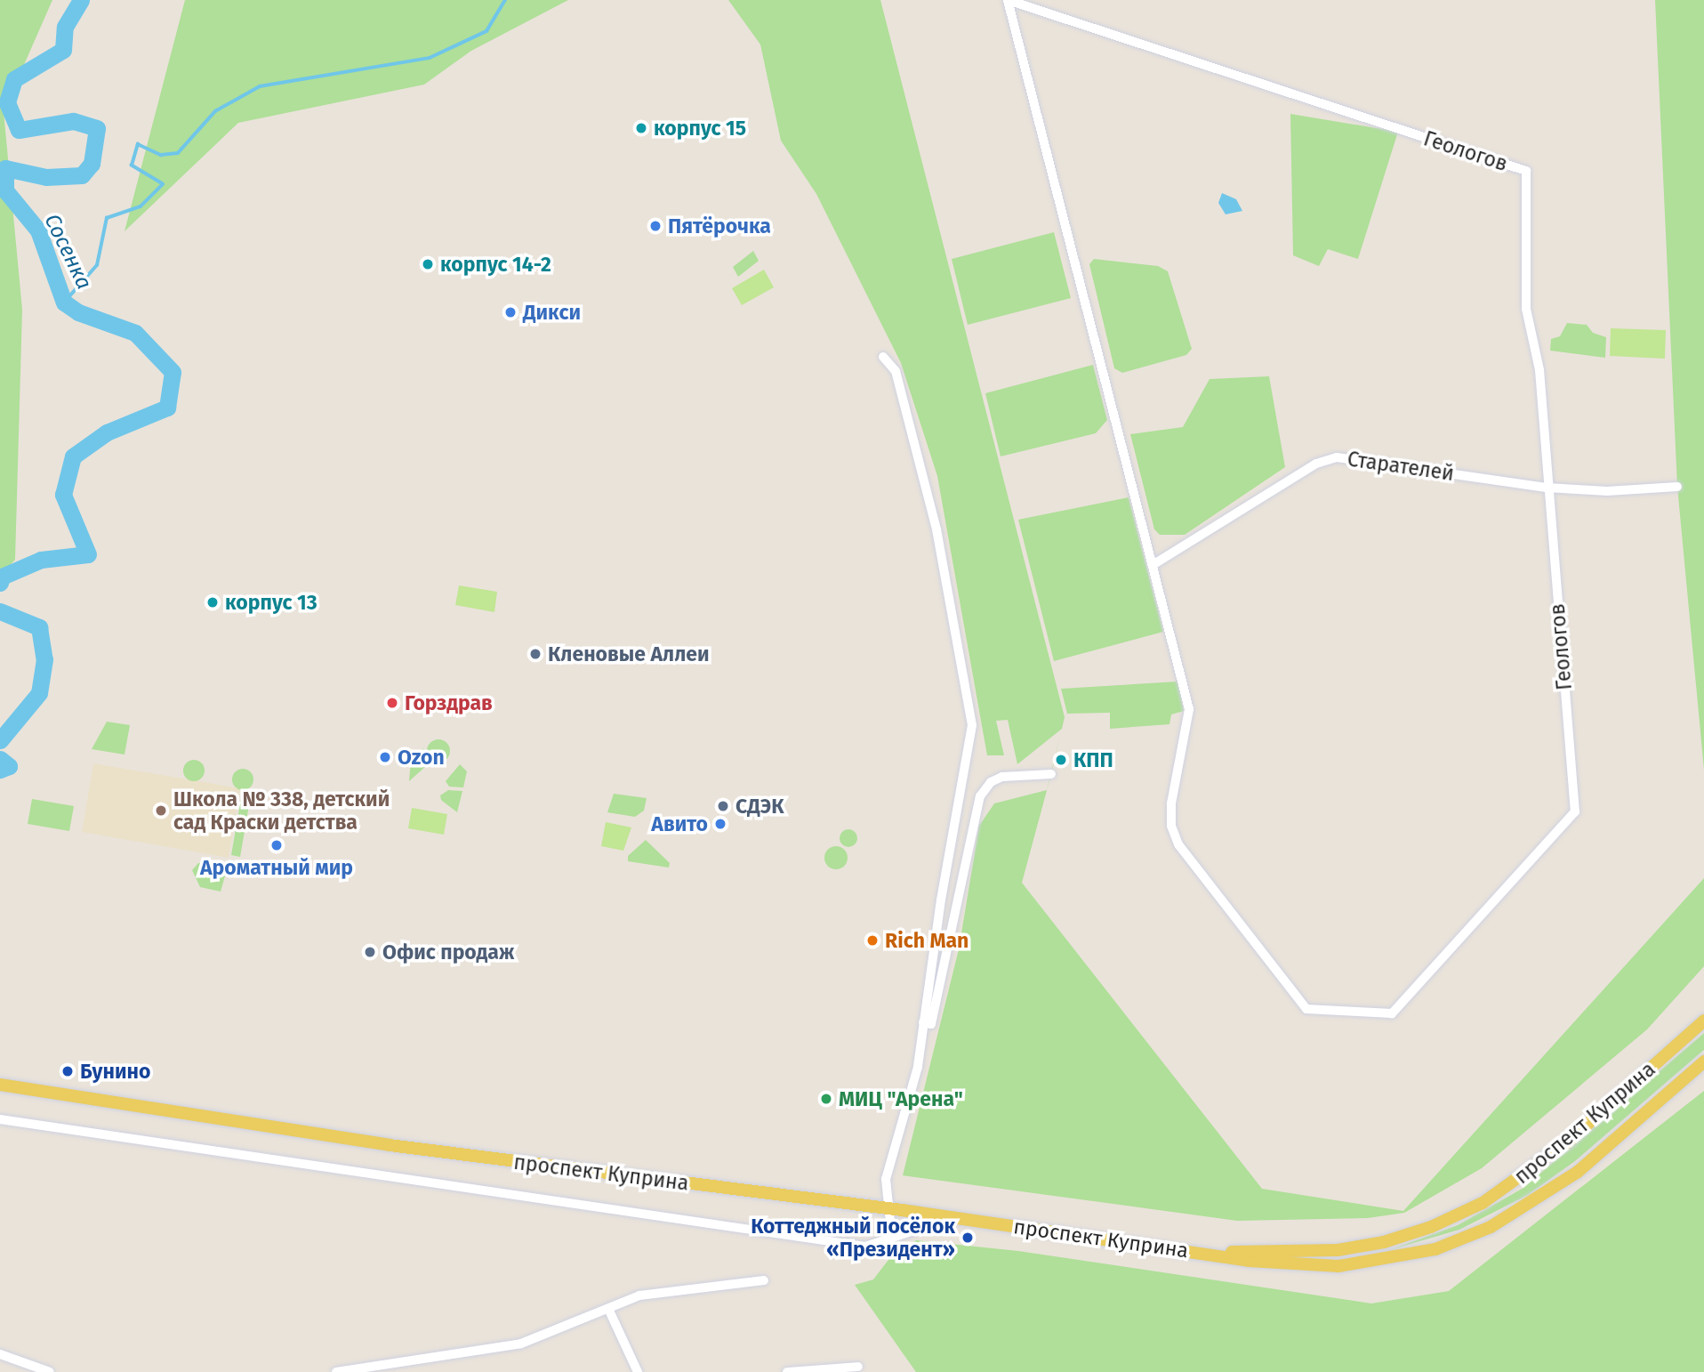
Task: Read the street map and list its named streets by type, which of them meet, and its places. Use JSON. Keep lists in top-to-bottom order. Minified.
{"streets":{"main road":["проспект Куприна"],"street":["Геологов","Старателей"]},"crossings":[["Геологов","Старателей"]],"water":["Сосенка"],"places":["корпус 15","Пятёрочка","корпус 14-2","Дикси","корпус 13","Кленовые Аллеи","Горздрав","Ozon","КПП","СДЭК","Школа № 338, детский сад Краски детства","Авито","Ароматный мир","Rich Man","Офис продаж","Бунино","МИЦ \"Арена\"","Коттеджный посёлок «Президент»"]}
